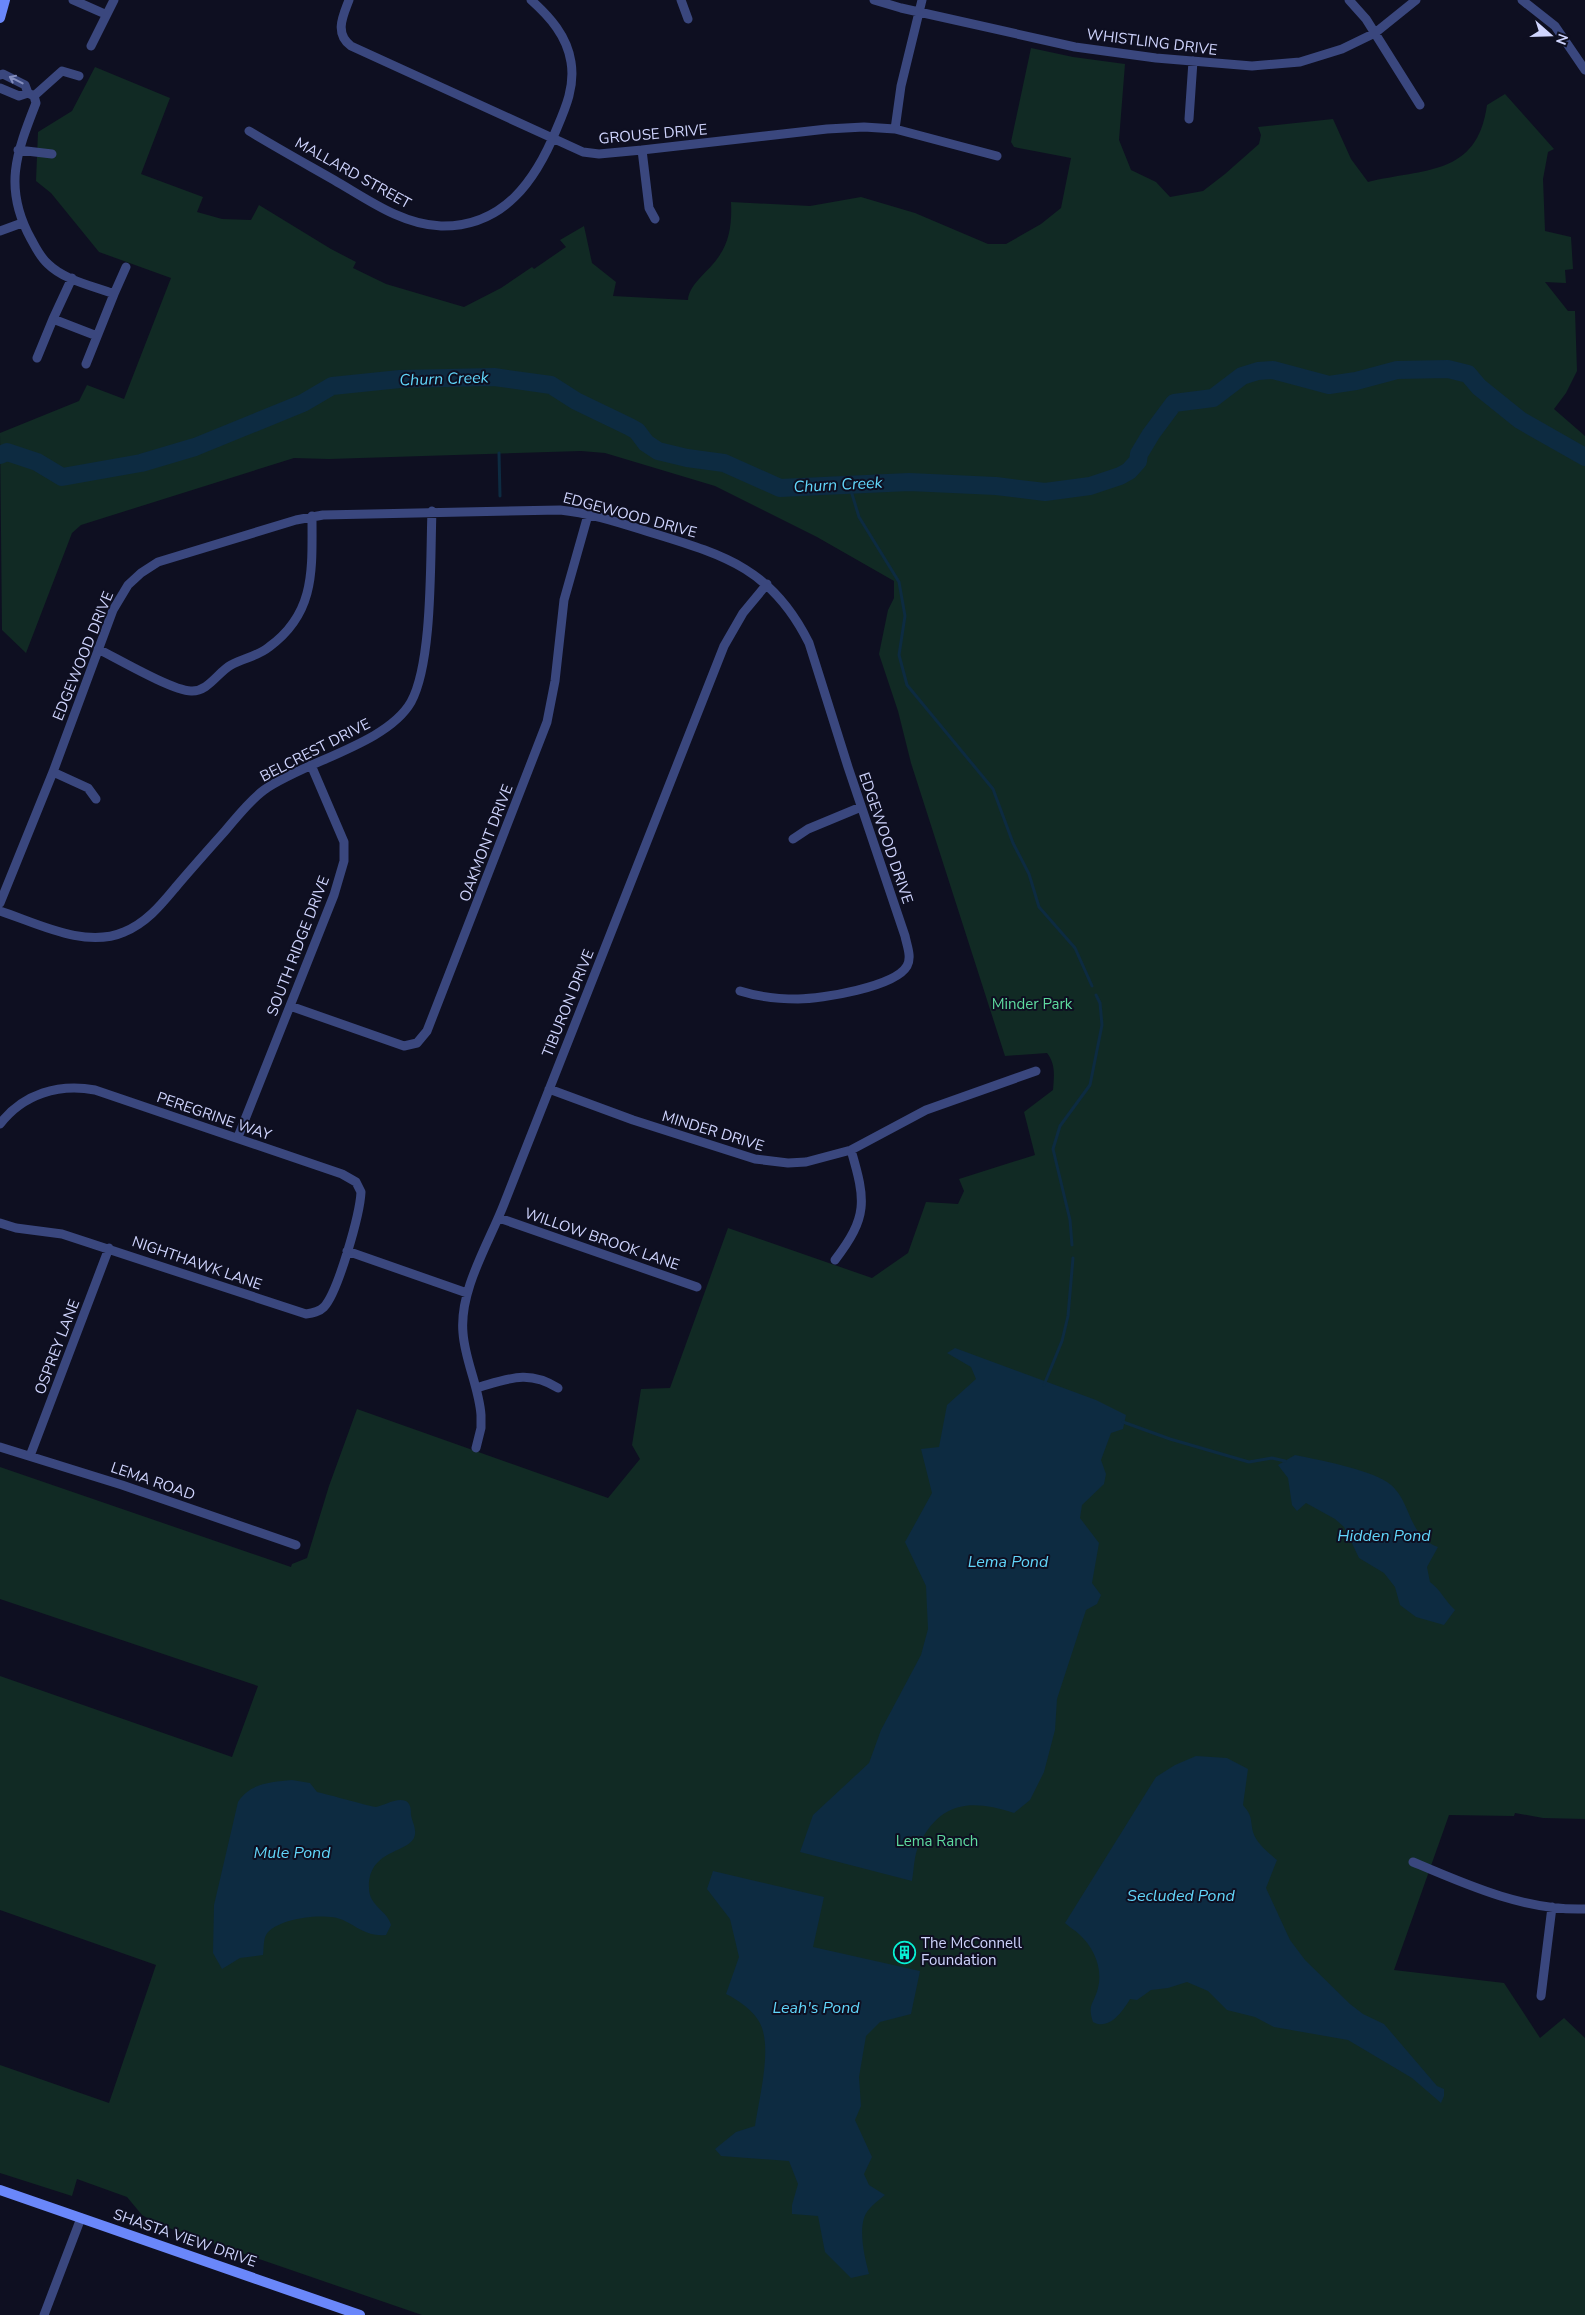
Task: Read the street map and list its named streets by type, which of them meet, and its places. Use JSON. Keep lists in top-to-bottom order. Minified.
{"streets":{"main road":["SHASTA VIEW DRIVE"],"street":["WHISTLING DRIVE","GROUSE DRIVE","MALLARD STREET","EDGEWOOD DRIVE","BELCREST DRIVE","OAKMONT DRIVE","SOUTH RIDGE DRIVE","TIBURON DRIVE","PEREGRINE WAY","MINDER DRIVE","WILLOW BROOK LANE","NIGHTHAWK LANE","OSPREY LANE","LEMA ROAD"]},"crossings":[["GROUSE DRIVE","MALLARD STREET"],["EDGEWOOD DRIVE","BELCREST DRIVE"],["EDGEWOOD DRIVE","OAKMONT DRIVE"],["EDGEWOOD DRIVE","TIBURON DRIVE"],["BELCREST DRIVE","SOUTH RIDGE DRIVE"],["OAKMONT DRIVE","SOUTH RIDGE DRIVE"],["SOUTH RIDGE DRIVE","PEREGRINE WAY"],["TIBURON DRIVE","MINDER DRIVE"],["TIBURON DRIVE","WILLOW BROOK LANE"],["PEREGRINE WAY","NIGHTHAWK LANE"],["NIGHTHAWK LANE","OSPREY LANE"],["OSPREY LANE","LEMA ROAD"]],"water":["Churn Creek","Hidden Pond","Lema Pond","Mule Pond","Secluded Pond","Leah's Pond"],"parks":["Minder Park","Lema Ranch"],"places":{"building":["The McConnell Foundation"]},"north":"right"}
